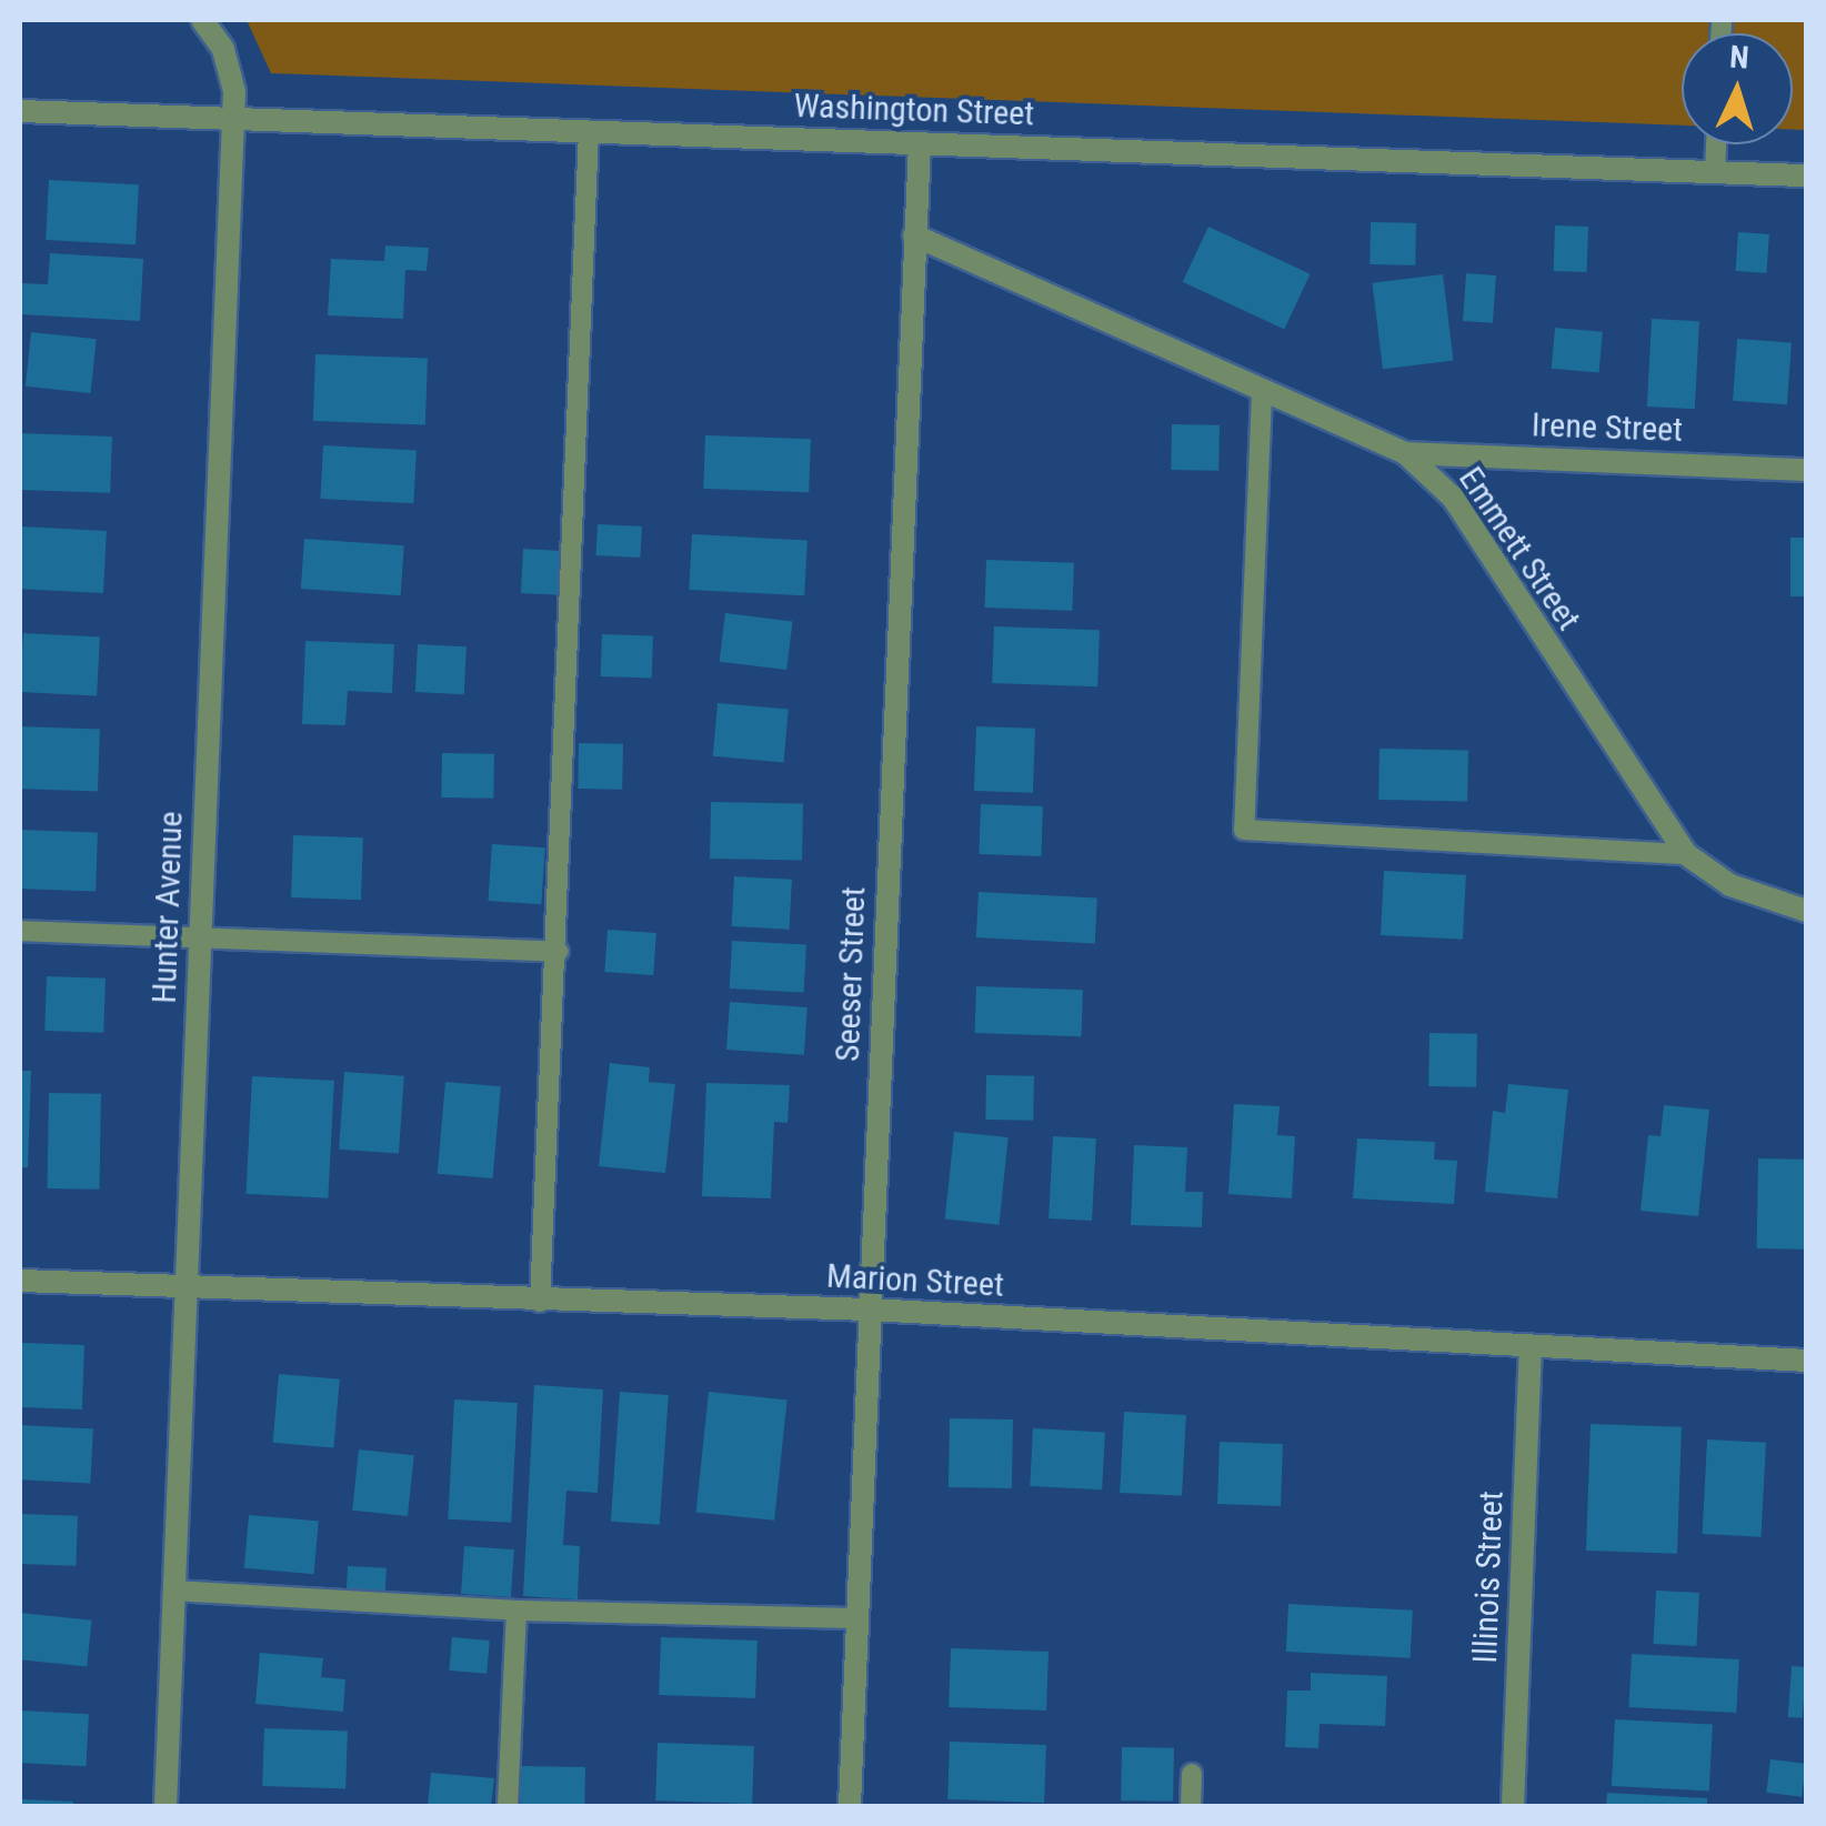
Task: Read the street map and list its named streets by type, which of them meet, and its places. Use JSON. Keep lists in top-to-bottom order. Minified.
{"streets":{"street":["Washington Street","Irene Street","Emmett Street","Hunter Avenue","Seeser Street","Marion Street","Illinois Street"]},"crossings":[["Washington Street","Hunter Avenue"],["Washington Street","Seeser Street"],["Irene Street","Emmett Street"],["Emmett Street","Seeser Street"],["Hunter Avenue","Marion Street"],["Seeser Street","Marion Street"],["Marion Street","Illinois Street"]],"north":"top"}
